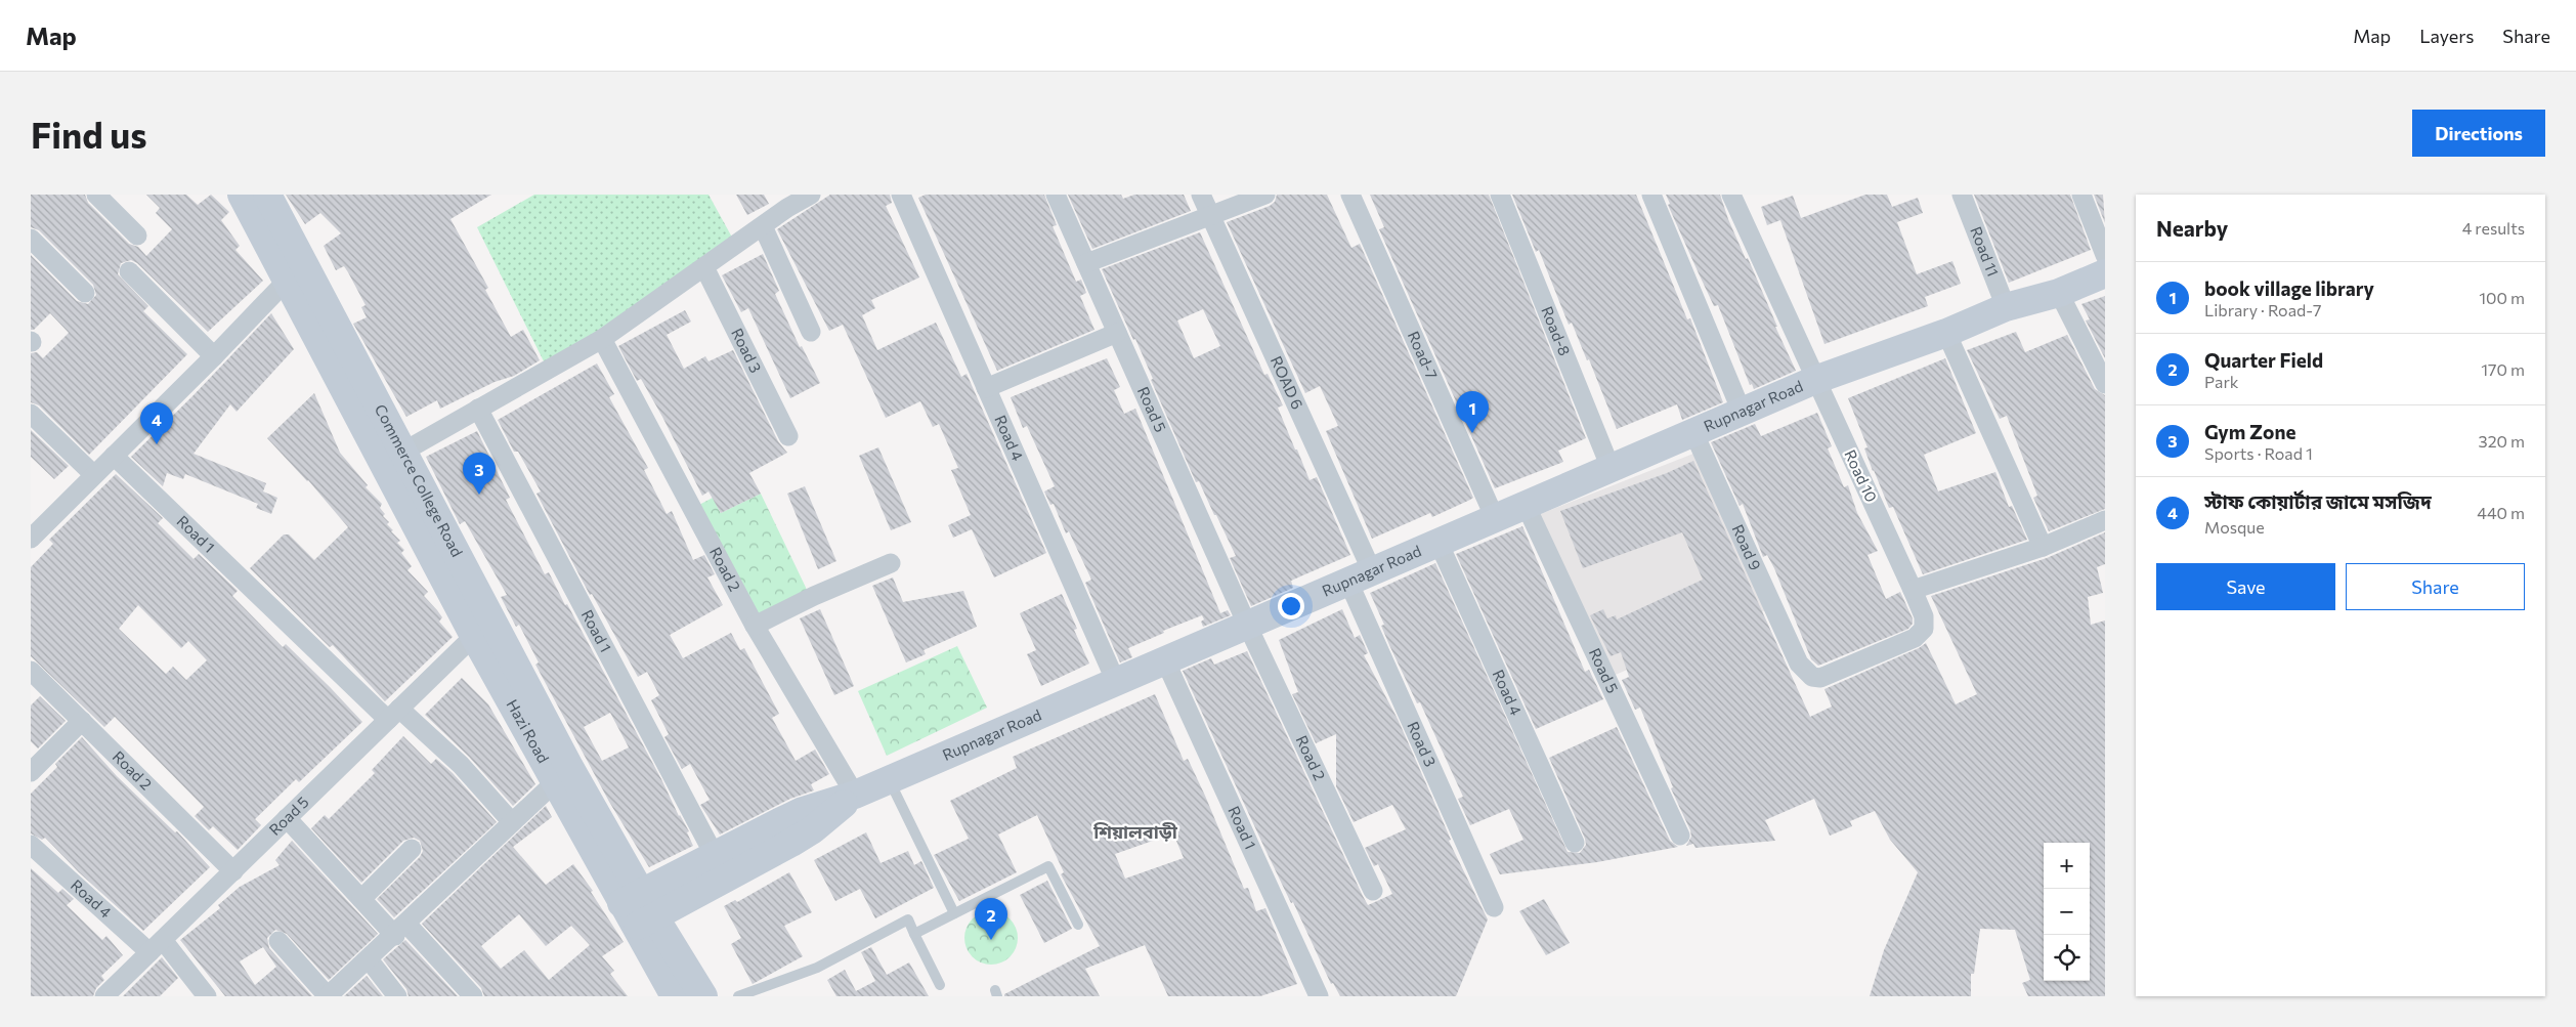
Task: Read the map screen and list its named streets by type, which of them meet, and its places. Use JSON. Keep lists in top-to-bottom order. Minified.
{"streets":{"street":["Road 11","Road-8","Road 3","Road-7","ROAD 6","Rupnagar Road","Road 5","Road 4","Road 10","Commerce College Road","Road 1","Road 9","Road 2","Hazi Road"]},"crossings":[["Road 11","Rupnagar Road"],["Road-8","Rupnagar Road"],["Road 3","ROAD 6"],["Road 3","Rupnagar Road"],["Road-7","Rupnagar Road"],["ROAD 6","Rupnagar Road"],["Rupnagar Road","Road 5"],["Rupnagar Road","Road 4"],["Rupnagar Road","Road 10"],["Rupnagar Road","Road 1"],["Rupnagar Road","Road 9"],["Rupnagar Road","Road 2"],["Rupnagar Road","Hazi Road"],["Road 5","Road 4"],["Road 5","Road 1"],["Road 5","Road 2"],["Road 5","Hazi Road"],["Road 10","Road 9"],["Commerce College Road","Hazi Road"]],"districts":["শিয়ালবাড়ী"],"page":{"header":"Map","nav":["Map","Layers","Share"],"buttons":["Directions",["Save","Share"]],"title":"Find us","heading":["Nearby","4 results"],"list":[{"mark":"1","name":"book village library","note":"Library · Road-7","value":"100 m"},{"mark":"2","name":"Quarter Field","note":"Park","value":"170 m"},{"mark":"3","name":"Gym Zone","note":"Sports · Road 1","value":"320 m"},{"mark":"4","name":"স্টাফ কোয়ার্টার জামে মসজিদ","note":"Mosque","value":"440 m"}],"pins":["1","4","3","2"],"map_buttons":["+","−"]}}
